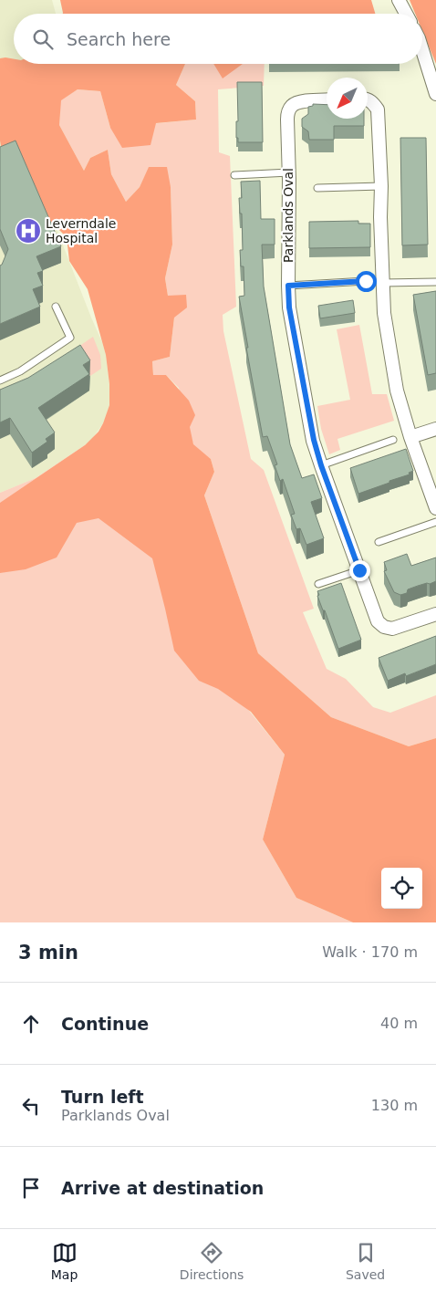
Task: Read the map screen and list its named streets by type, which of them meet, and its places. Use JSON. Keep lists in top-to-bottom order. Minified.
{"streets":{"street":["Parklands Oval"]},"places":{"hospital":["Leverndale Hospital"]},"north":"bottom left","page":{"search":"Search here","heading":["3 min","Walk · 170 m"],"list":[["Continue","40 m"],["Turn left","Parklands Oval","130 m"],"Arrive at destination"],"nav":["Map","Directions","Saved"]}}
